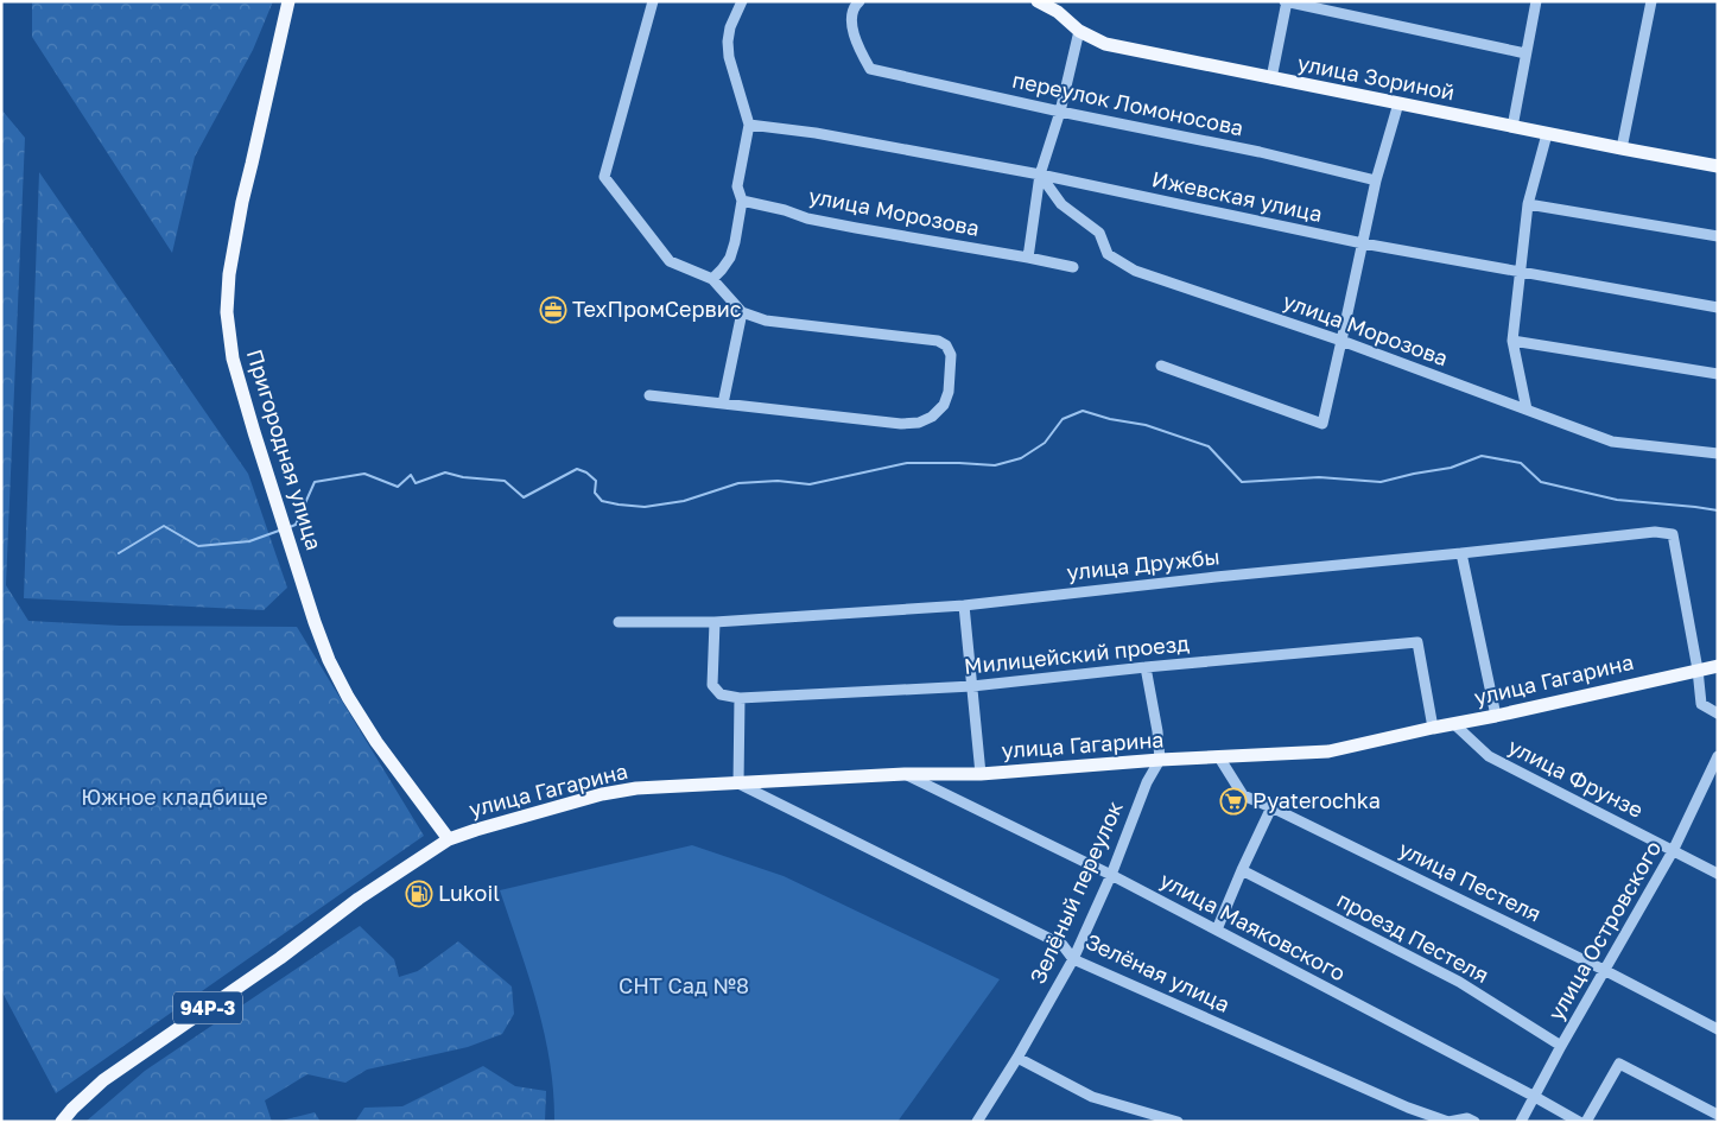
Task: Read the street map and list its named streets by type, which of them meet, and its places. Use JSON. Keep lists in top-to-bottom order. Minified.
{"streets":{"main road":["улица Зориной","Пригородная улица","улица Гагарина","94Р-3"],"street":["переулок Ломоносова","Ижевская улица","улица Морозова","улица Дружбы","Милицейский проезд","улица Фрунзе","улица Пестеля","Зелёный переулок","улица Маяковского","улица Островского","проезд Пестеля","Зелёная улица"]},"crossings":[["Ижевская улица","улица Морозова"],["Пригородная улица","улица Гагарина"],["Пригородная улица","94Р-3"],["улица Дружбы","улица Гагарина"],["Милицейский проезд","улица Гагарина"],["улица Гагарина","улица Фрунзе"],["улица Гагарина","улица Пестеля"],["улица Гагарина","Зелёный переулок"],["улица Гагарина","улица Маяковского"],["улица Гагарина","Зелёная улица"],["улица Гагарина","94Р-3"],["улица Фрунзе","улица Островского"],["улица Пестеля","улица Островского"],["Зелёный переулок","улица Маяковского"],["Зелёный переулок","Зелёная улица"],["улица Маяковского","улица Островского"],["улица Островского","проезд Пестеля"]],"parks":["Южное кладбище","СНТ Сад №8"],"places":{"office":["ТехПромСервис"],"supermarket":["Pyaterochka"],"fuel station":["Lukoil"]}}
